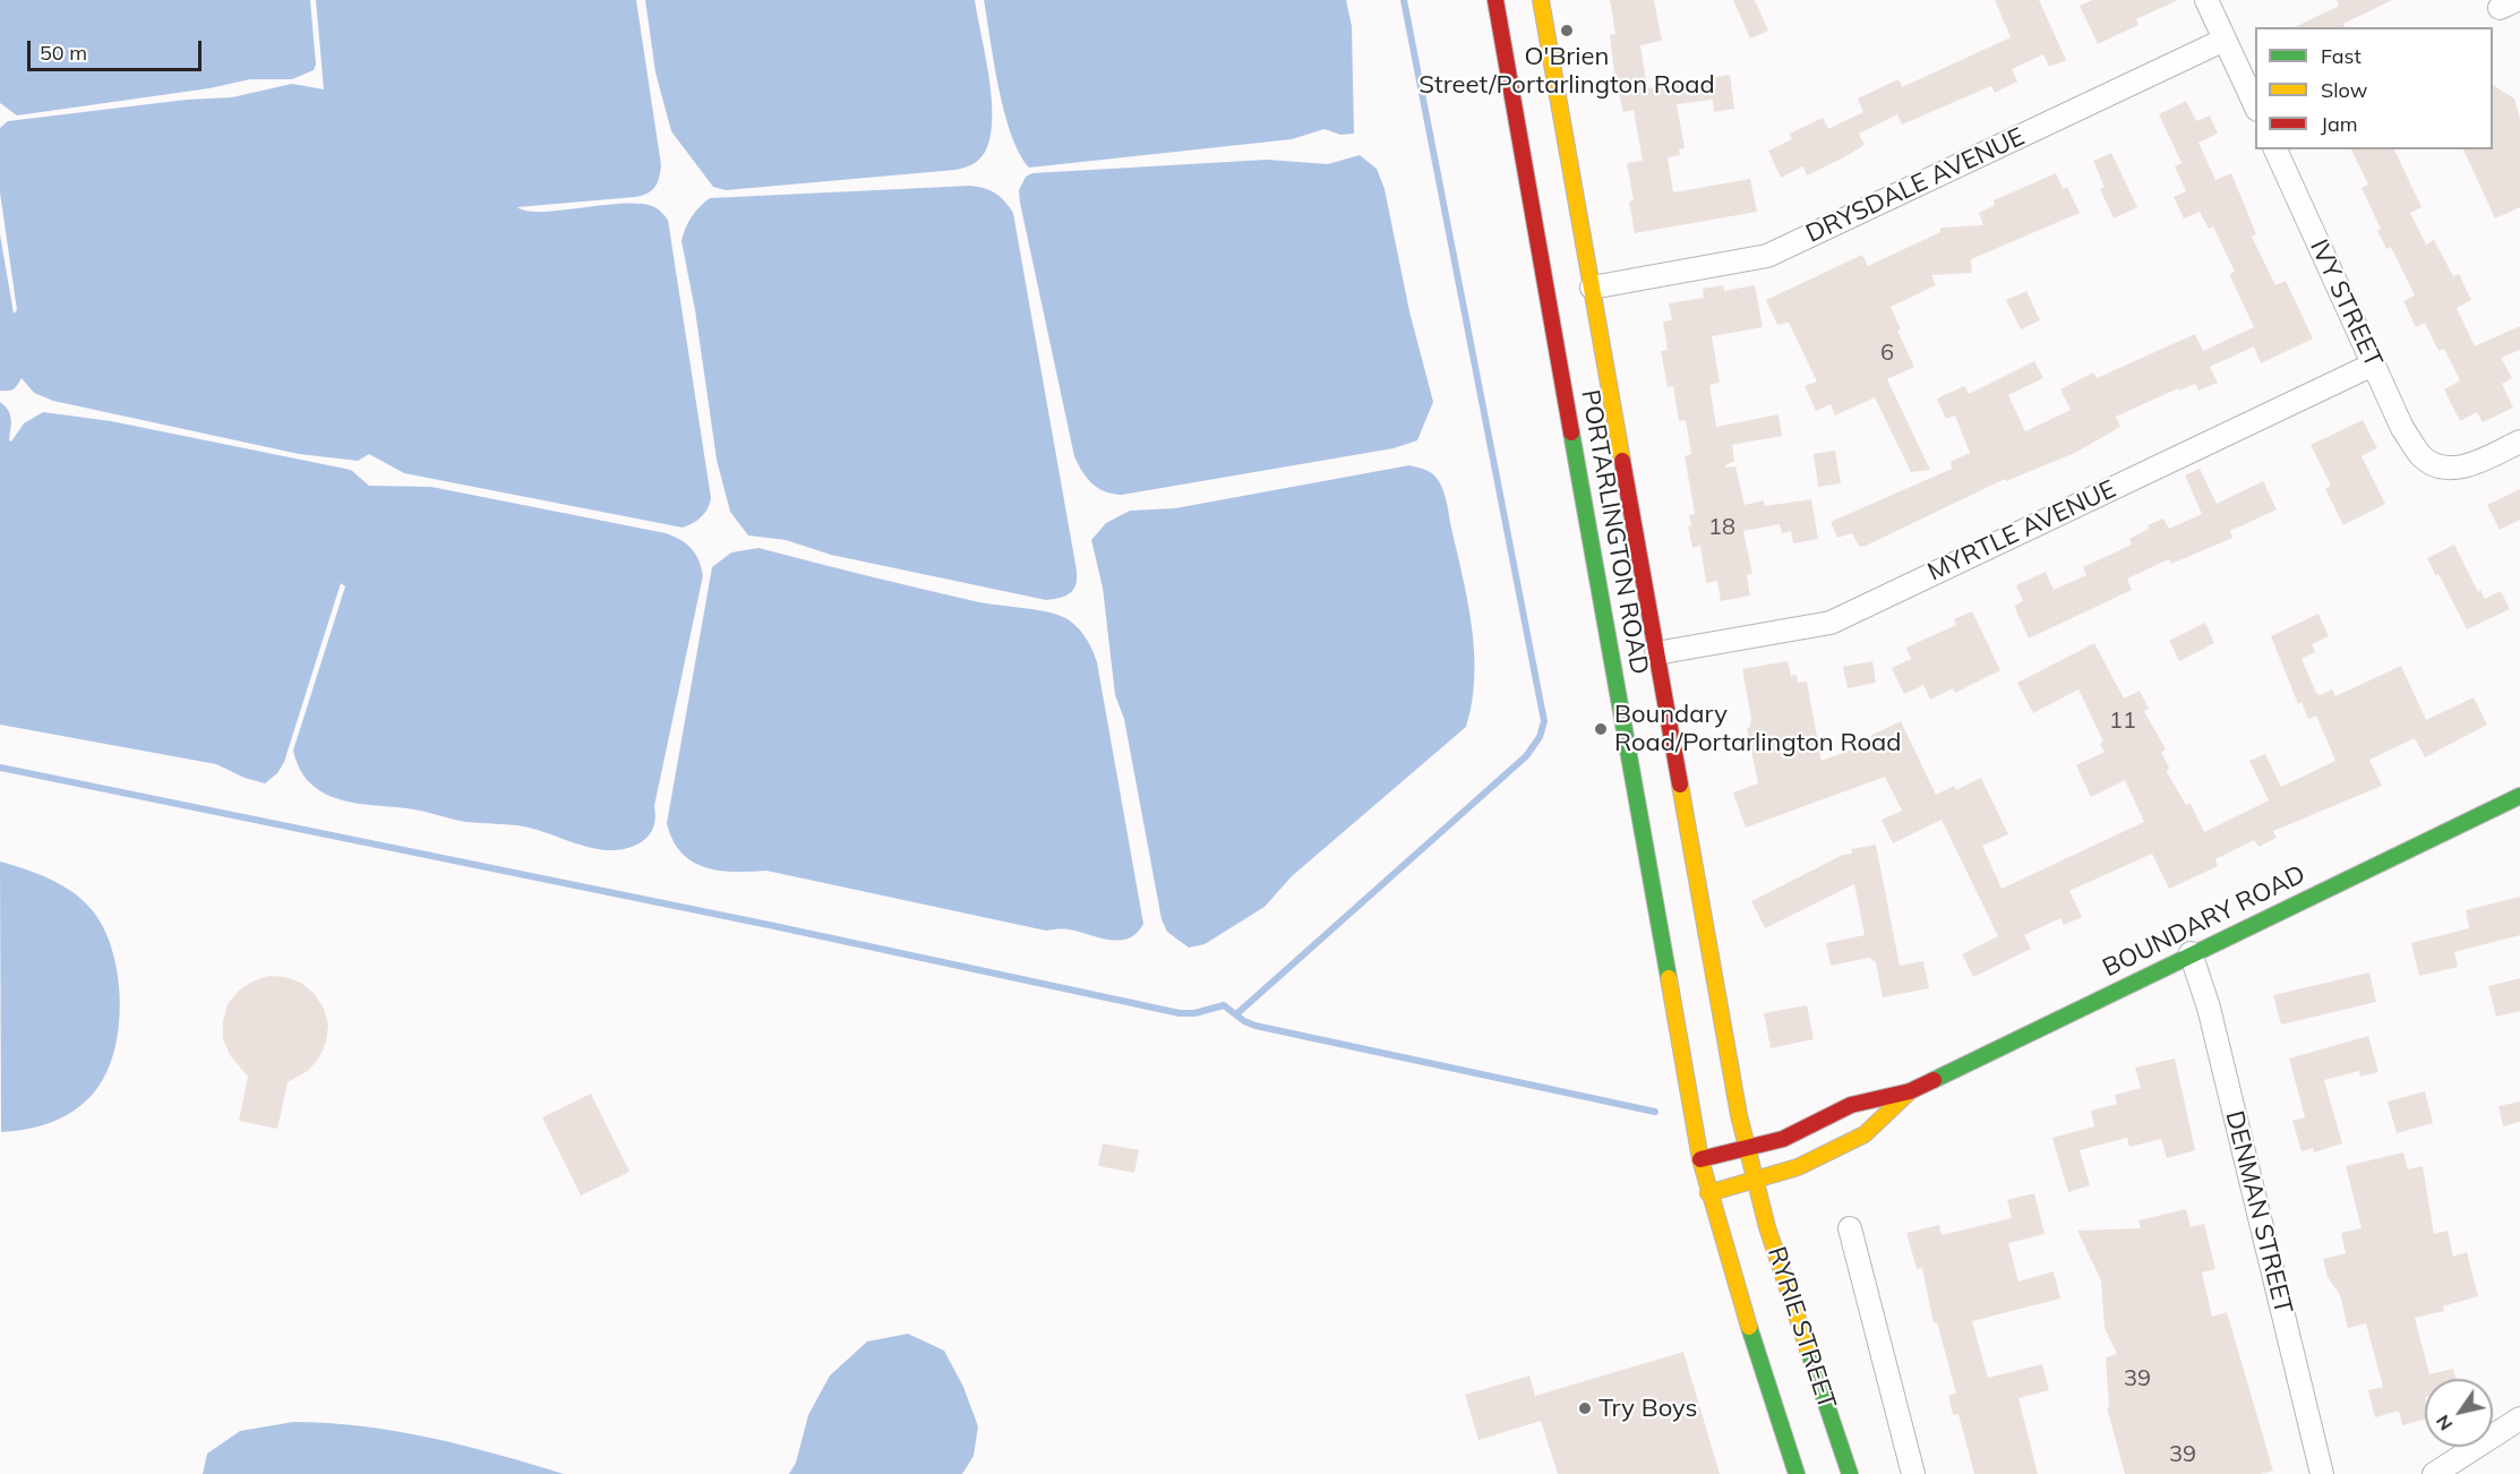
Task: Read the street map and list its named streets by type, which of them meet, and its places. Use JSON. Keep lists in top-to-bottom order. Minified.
{"streets":{"main road":["PORTARLINGTON ROAD","BOUNDARY ROAD","RYRIE STREET"],"street":["DRYSDALE AVENUE","IVY STREET","MYRTLE AVENUE","DENMAN STREET"]},"crossings":[["DRYSDALE AVENUE","PORTARLINGTON ROAD"],["IVY STREET","MYRTLE AVENUE"],["MYRTLE AVENUE","PORTARLINGTON ROAD"],["PORTARLINGTON ROAD","BOUNDARY ROAD"],["PORTARLINGTON ROAD","RYRIE STREET"],["BOUNDARY ROAD","DENMAN STREET"],["BOUNDARY ROAD","RYRIE STREET"]],"places":["O'Brien Street/Portarlington Road","Boundary Road/Portarlington Road","Try Boys"],"house_numbers":["6","18","11","39","39"],"legend":["Fast","Slow","Jam"],"scale_bar":"50 m","north":"bottom left"}
